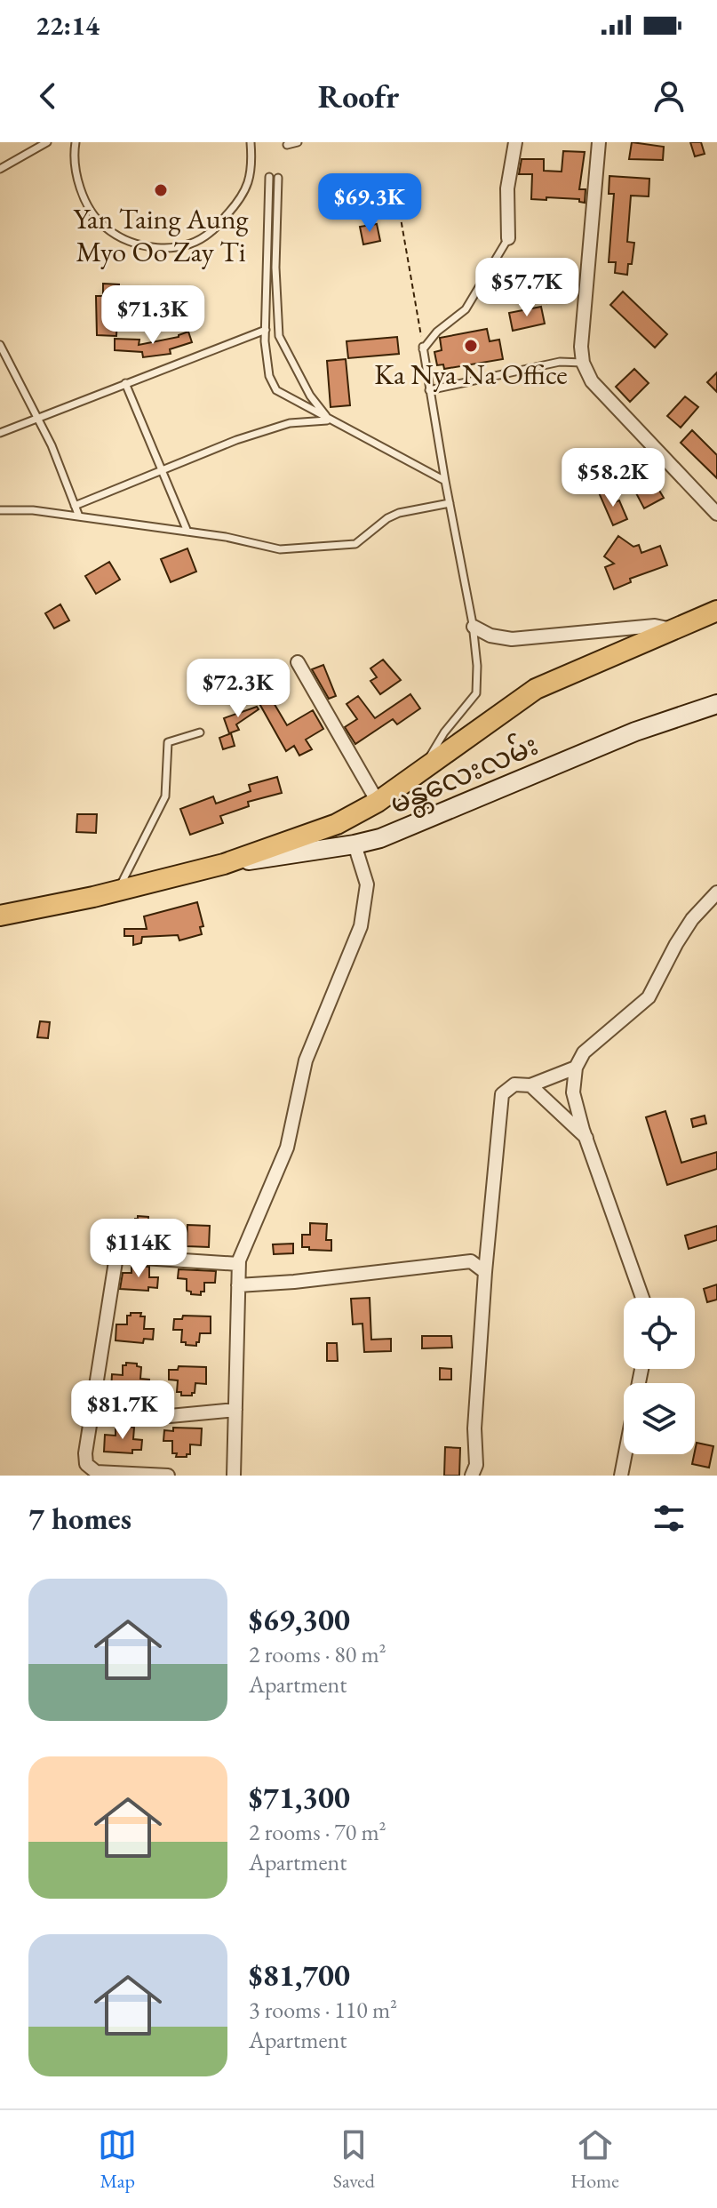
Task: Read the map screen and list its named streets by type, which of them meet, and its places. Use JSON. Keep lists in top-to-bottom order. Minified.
{"streets":{"main road":["မန္တလေးလမ်း"]},"places":["Yan Taing Aung Myo Oo Zay Ti","Ka Nya Na Office"],"page":{"status":"22:14","header":"Roofr","price":["$69.3K","$57.7K","$71.3K","$58.2K","$72.3K","$114K","$81.7K"],"heading":"7 homes","list":[{"name":"$69,300","note":"2 rooms · 80 m² · Apartment"},{"name":"$71,300","note":"2 rooms · 70 m² · Apartment"},{"name":"$81,700","note":"3 rooms · 110 m² · Apartment"}],"tabs":["Map","Saved","Home"]}}
